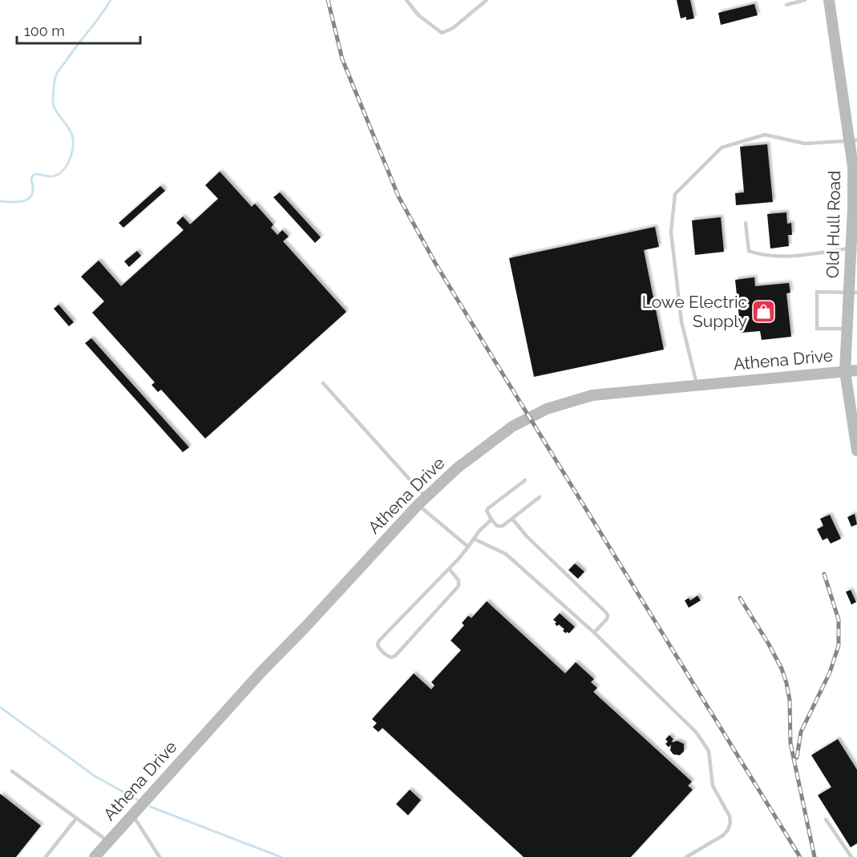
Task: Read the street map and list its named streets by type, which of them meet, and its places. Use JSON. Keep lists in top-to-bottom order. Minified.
{"streets":{"street":["Old Hull Road","Athena Drive"]},"crossings":[["Old Hull Road","Athena Drive"]],"places":{"shop":["Lowe Electric Supply"]},"scale_bar":"100 m"}
